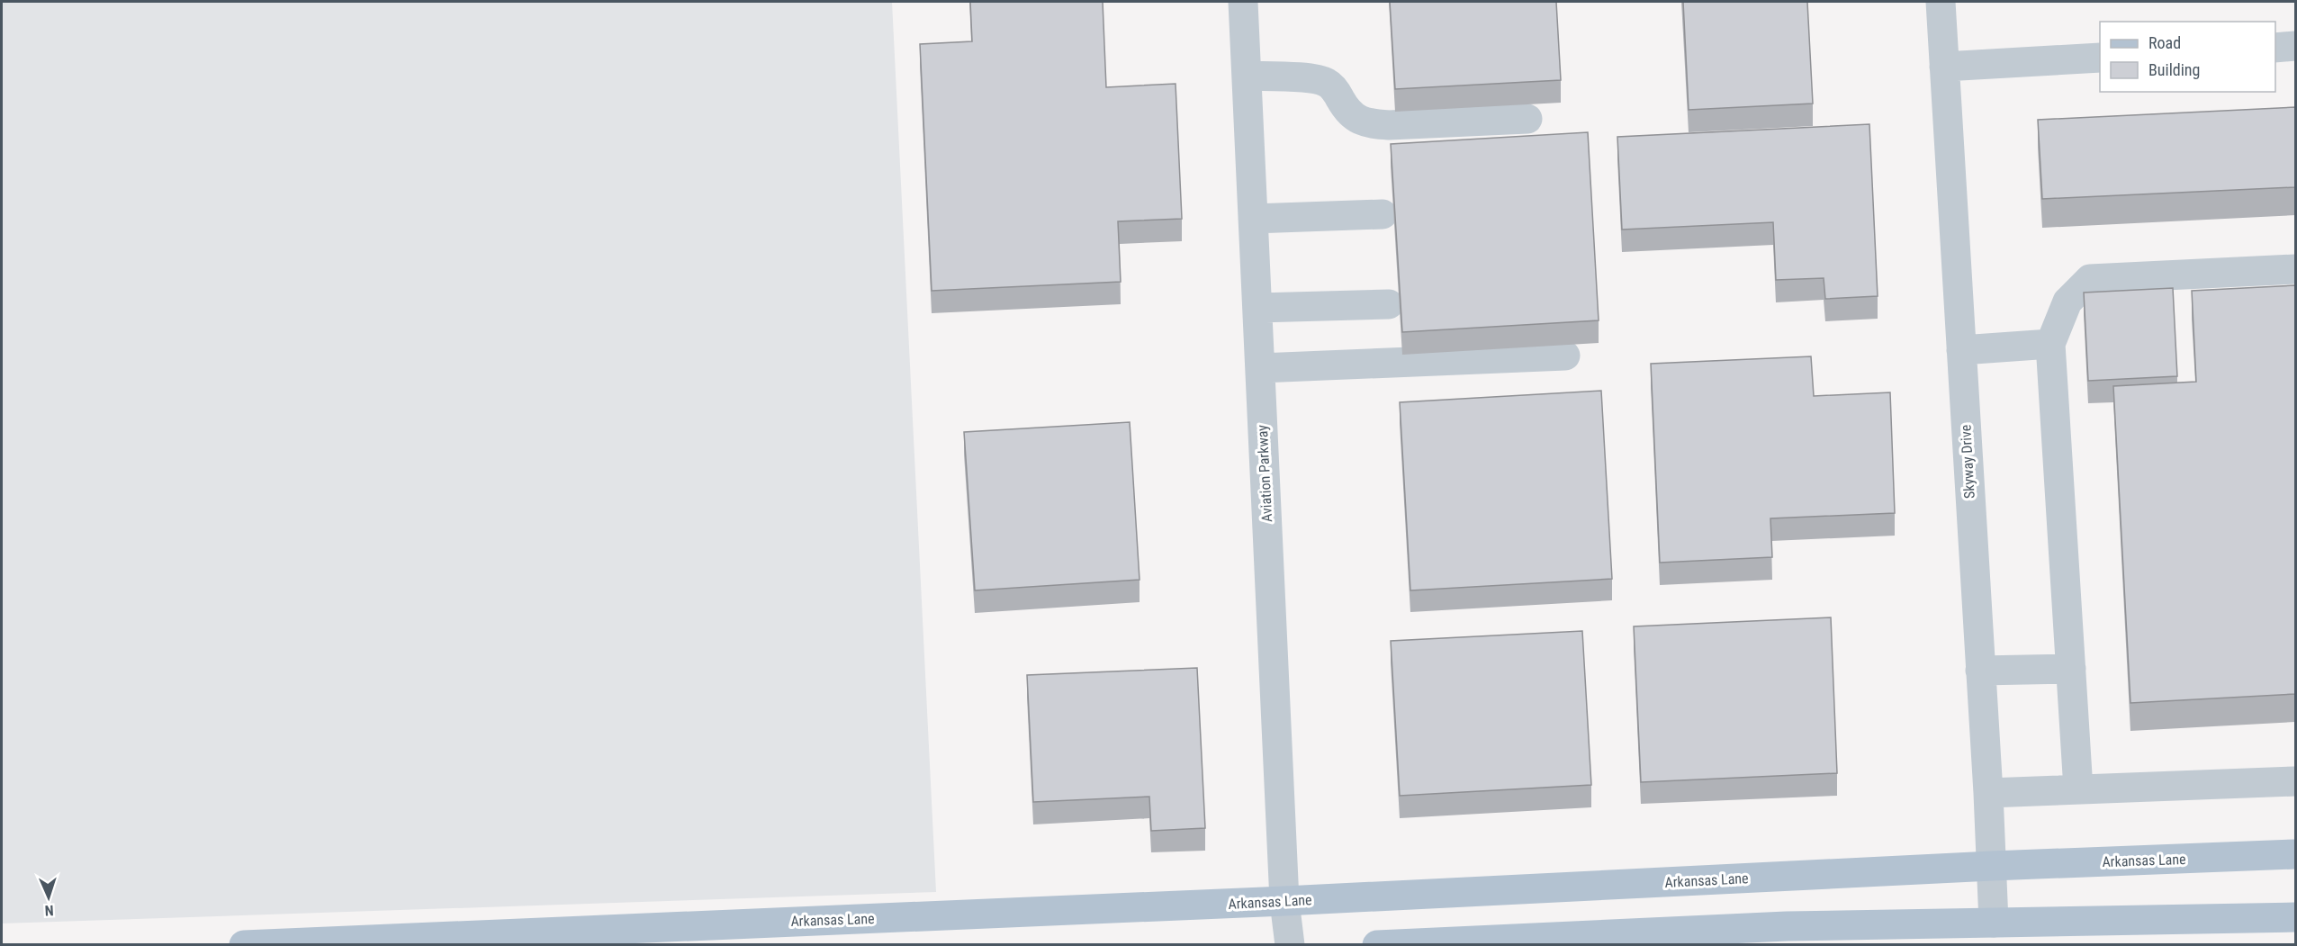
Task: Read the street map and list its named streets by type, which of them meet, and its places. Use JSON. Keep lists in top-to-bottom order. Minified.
{"streets":{"main road":["Arkansas Lane"],"street":["Skyway Drive","Aviation Parkway"]},"crossings":[["Skyway Drive","Arkansas Lane"],["Aviation Parkway","Arkansas Lane"]],"legend":["Road","Building"],"north":"bottom"}
